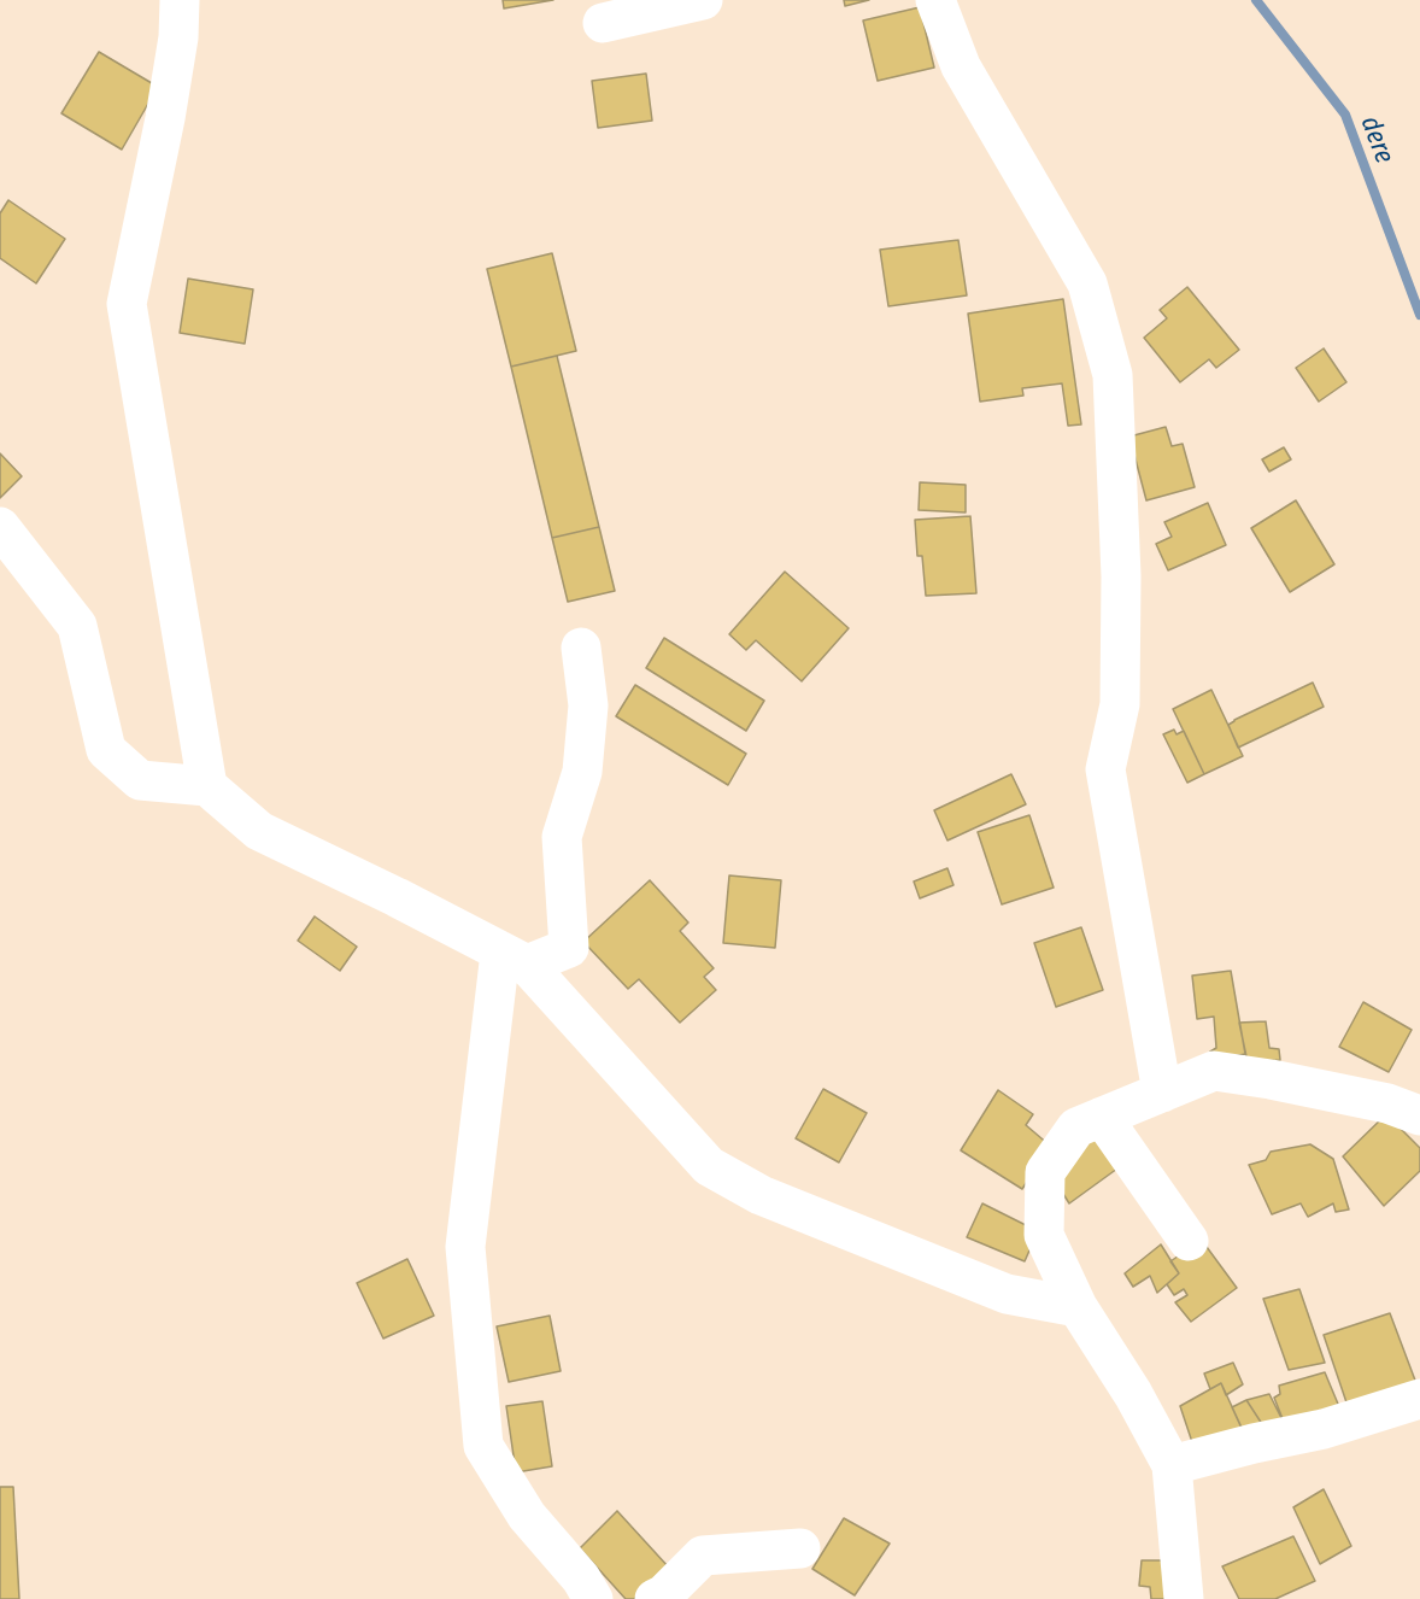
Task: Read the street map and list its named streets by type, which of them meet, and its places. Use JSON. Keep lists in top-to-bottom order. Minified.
{"water":["dere"]}
